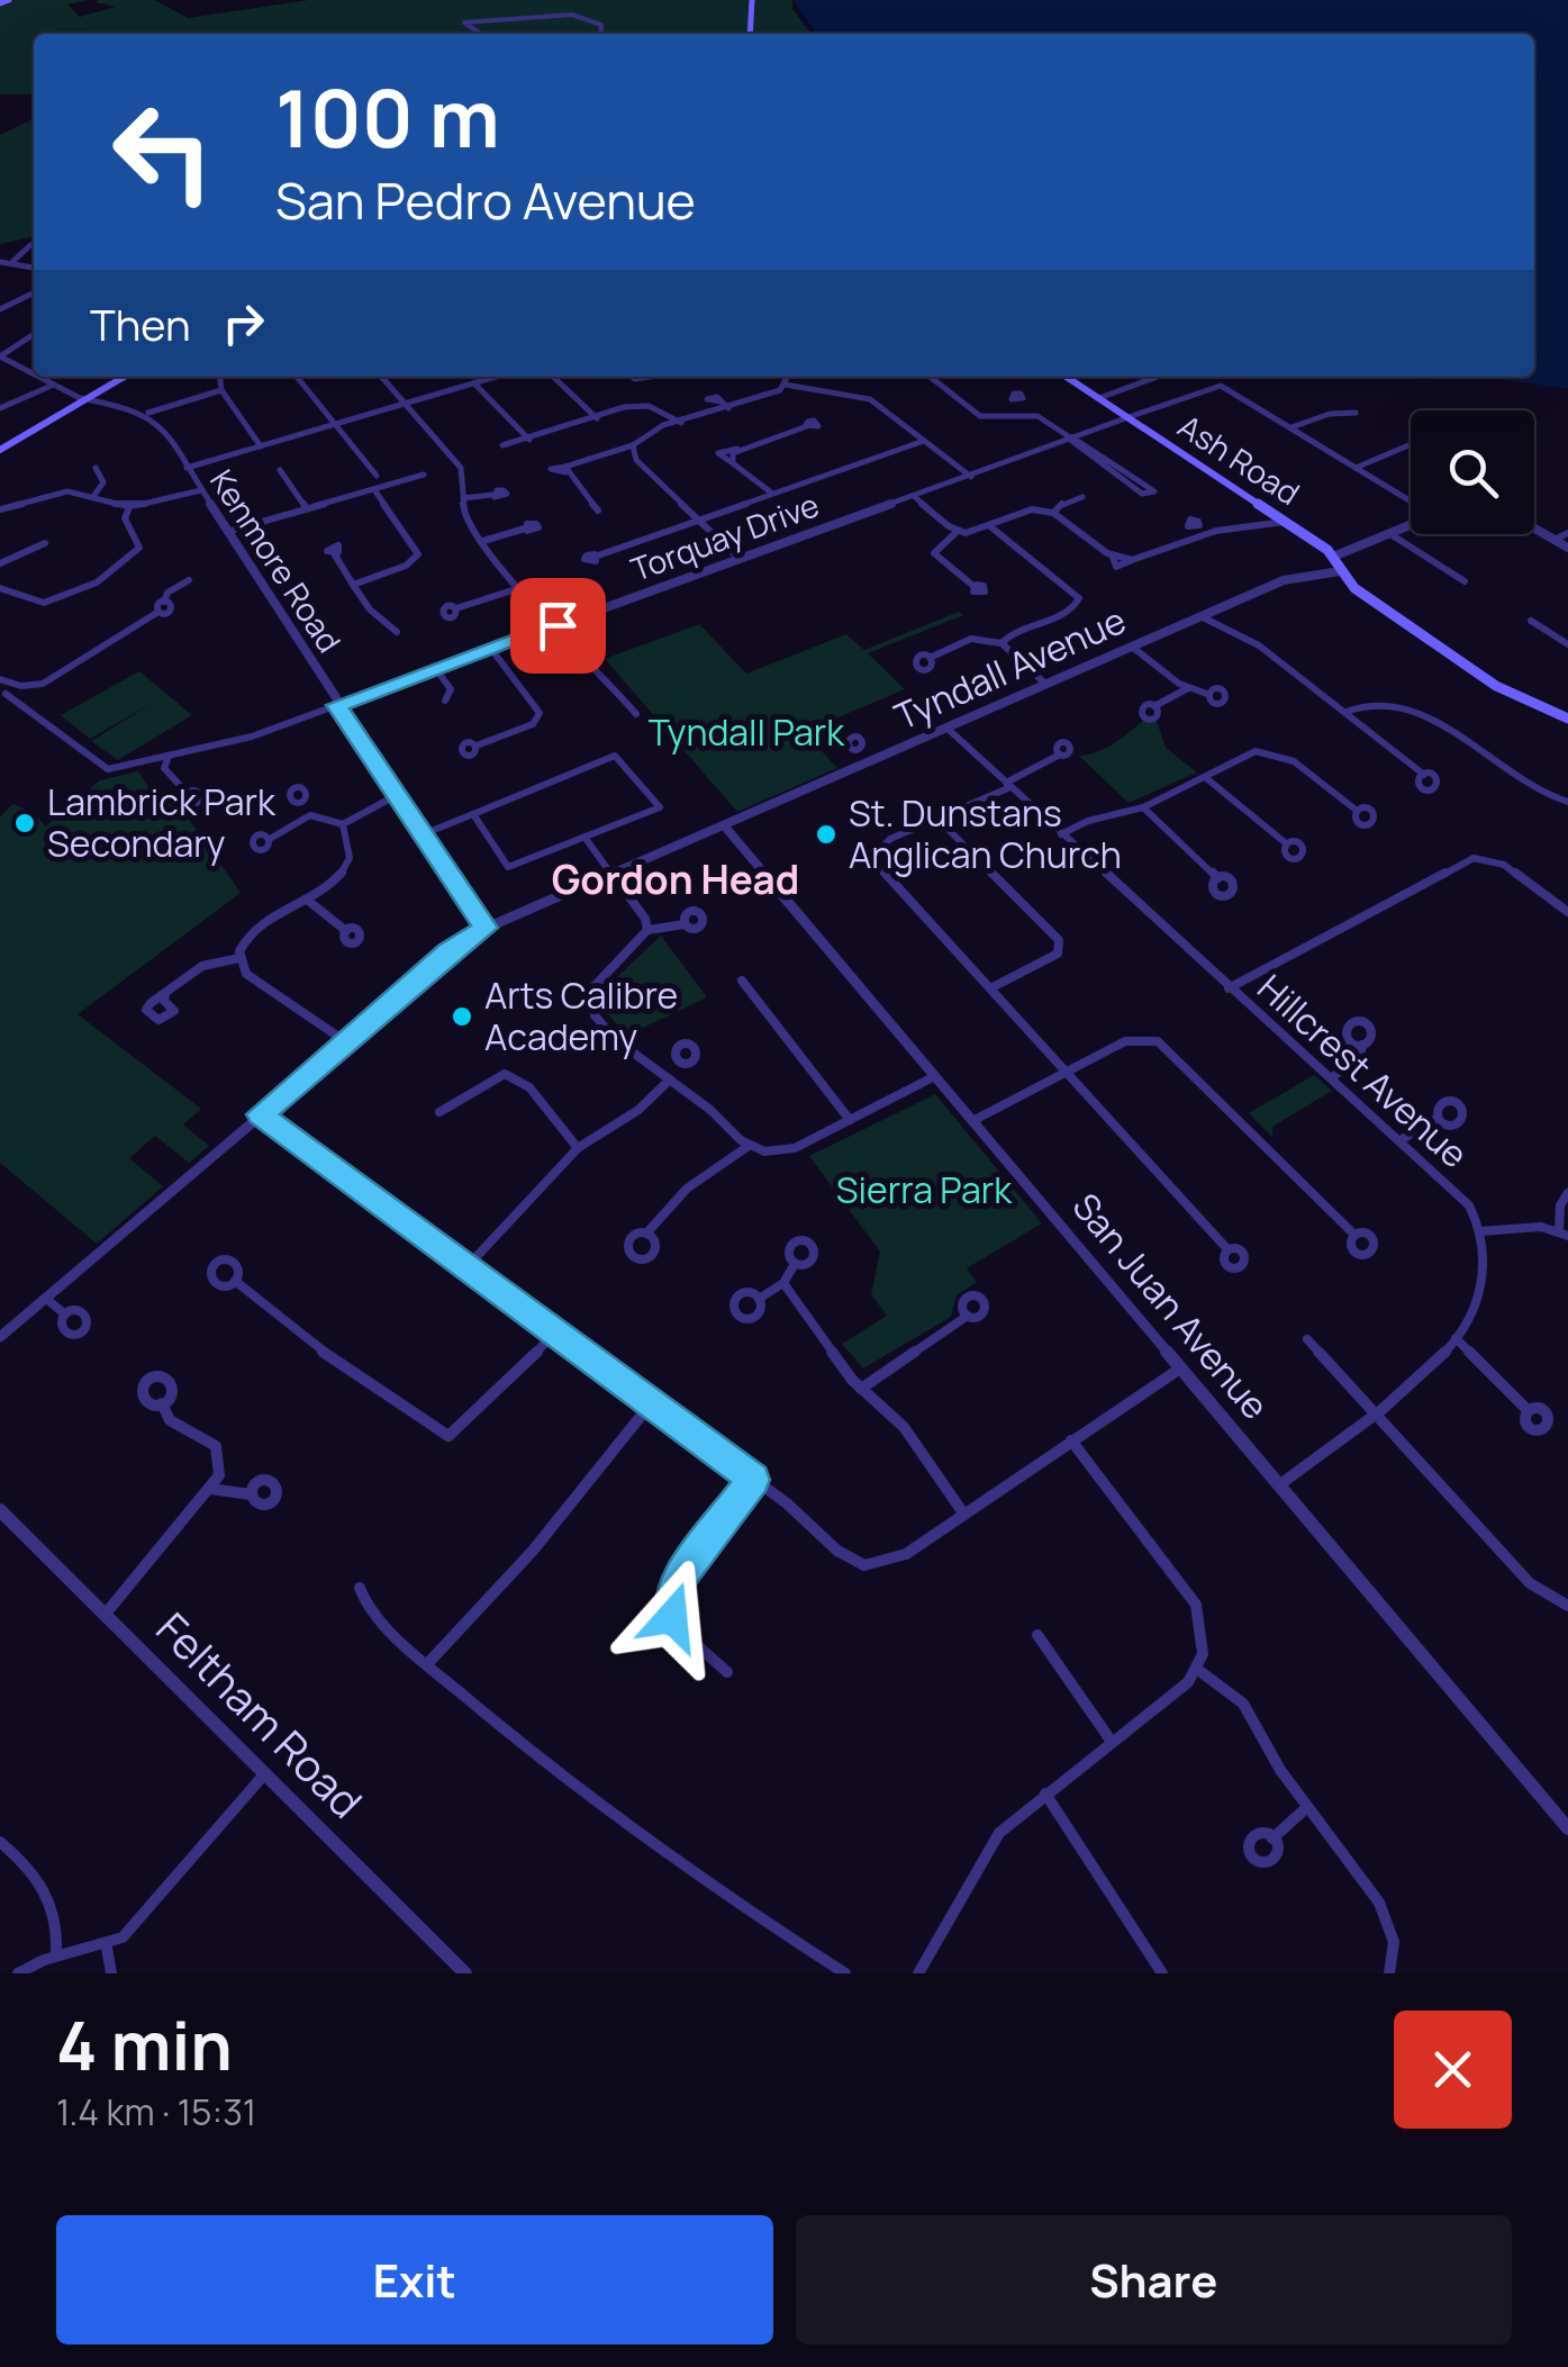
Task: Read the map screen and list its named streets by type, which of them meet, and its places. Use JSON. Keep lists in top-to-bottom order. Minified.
{"streets":{"main road":["Ash Road"],"street":["Torquay Drive","Kenmore Road","Tyndall Avenue","Hillcrest Avenue","San Juan Avenue","Feltham Road"]},"crossings":[["Ash Road","Torquay Drive"],["Torquay Drive","Kenmore Road"],["Kenmore Road","Tyndall Avenue"],["Tyndall Avenue","Hillcrest Avenue"],["Tyndall Avenue","San Juan Avenue"]],"districts":["Gordon Head"],"parks":["Tyndall Park","Sierra Park"],"places":["Lambrick Park Secondary","St. Dunstans Anglican Church","Arts Calibre Academy"],"page":{"turn":["100 m","San Pedro Avenue"],"then":"Then","heading":["4 min","1.4 km · 15:31"],"buttons":["Exit","Share"]}}
